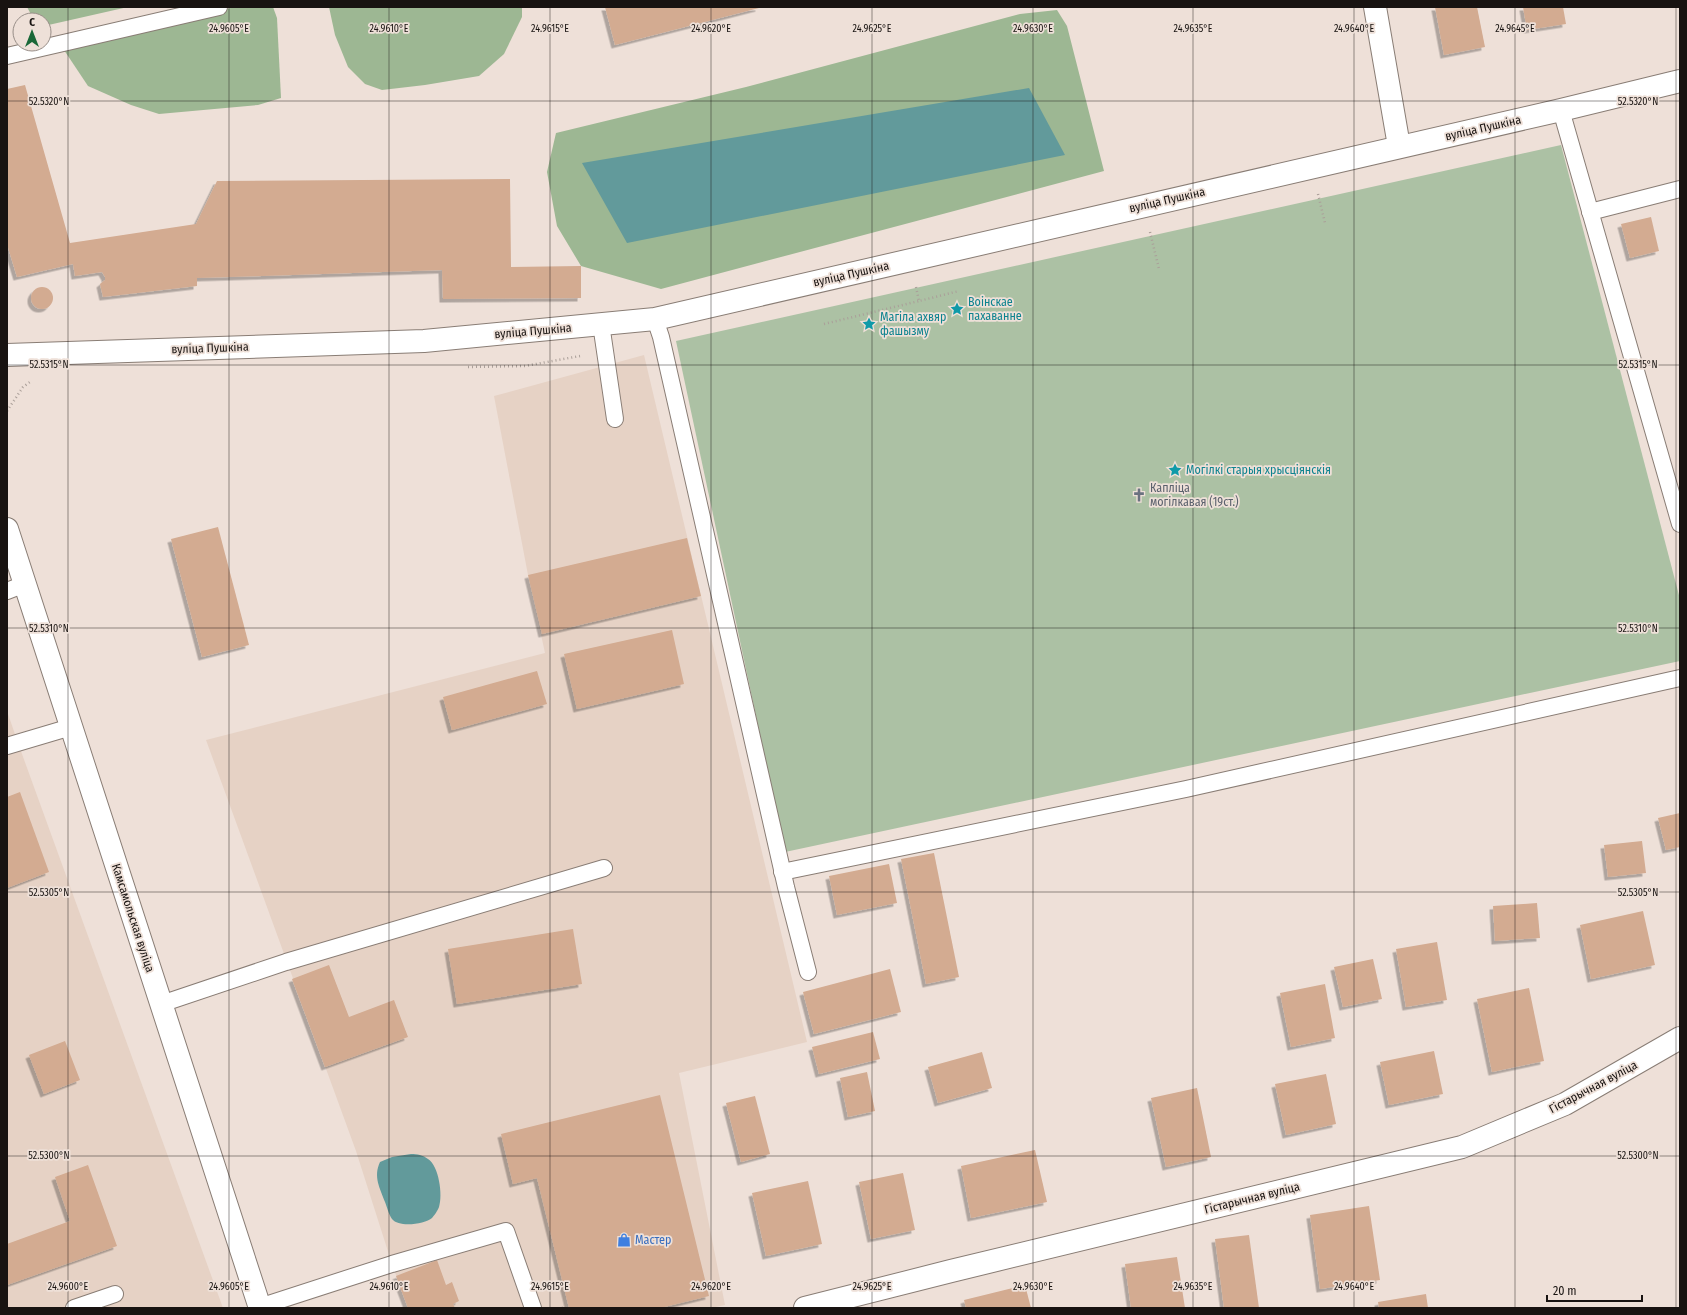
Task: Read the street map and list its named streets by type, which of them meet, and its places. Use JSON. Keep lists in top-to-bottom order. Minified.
{"streets":{"street":["вуліца Пушкіна","Камсамольская вуліца","Гістарычная вуліца"]},"places":{"place":["Воінскае пахаванне","Магіла ахвяр фашызму","Могілкі старыя хрысціянскія"],"church":["Капліца могілкавая (19ст.)"],"shop":["Мастер"]},"scale_bar":"20 m","north":"top","coordinates":["24.9605°E","24.9610°E","24.9615°E","24.9620°E","24.9625°E","24.9630°E","24.9635°E","24.9640°E","24.9645°E","52.5320°N","52.5315°N","52.5310°N","52.5305°N","52.5300°N","24.9600°E"]}
